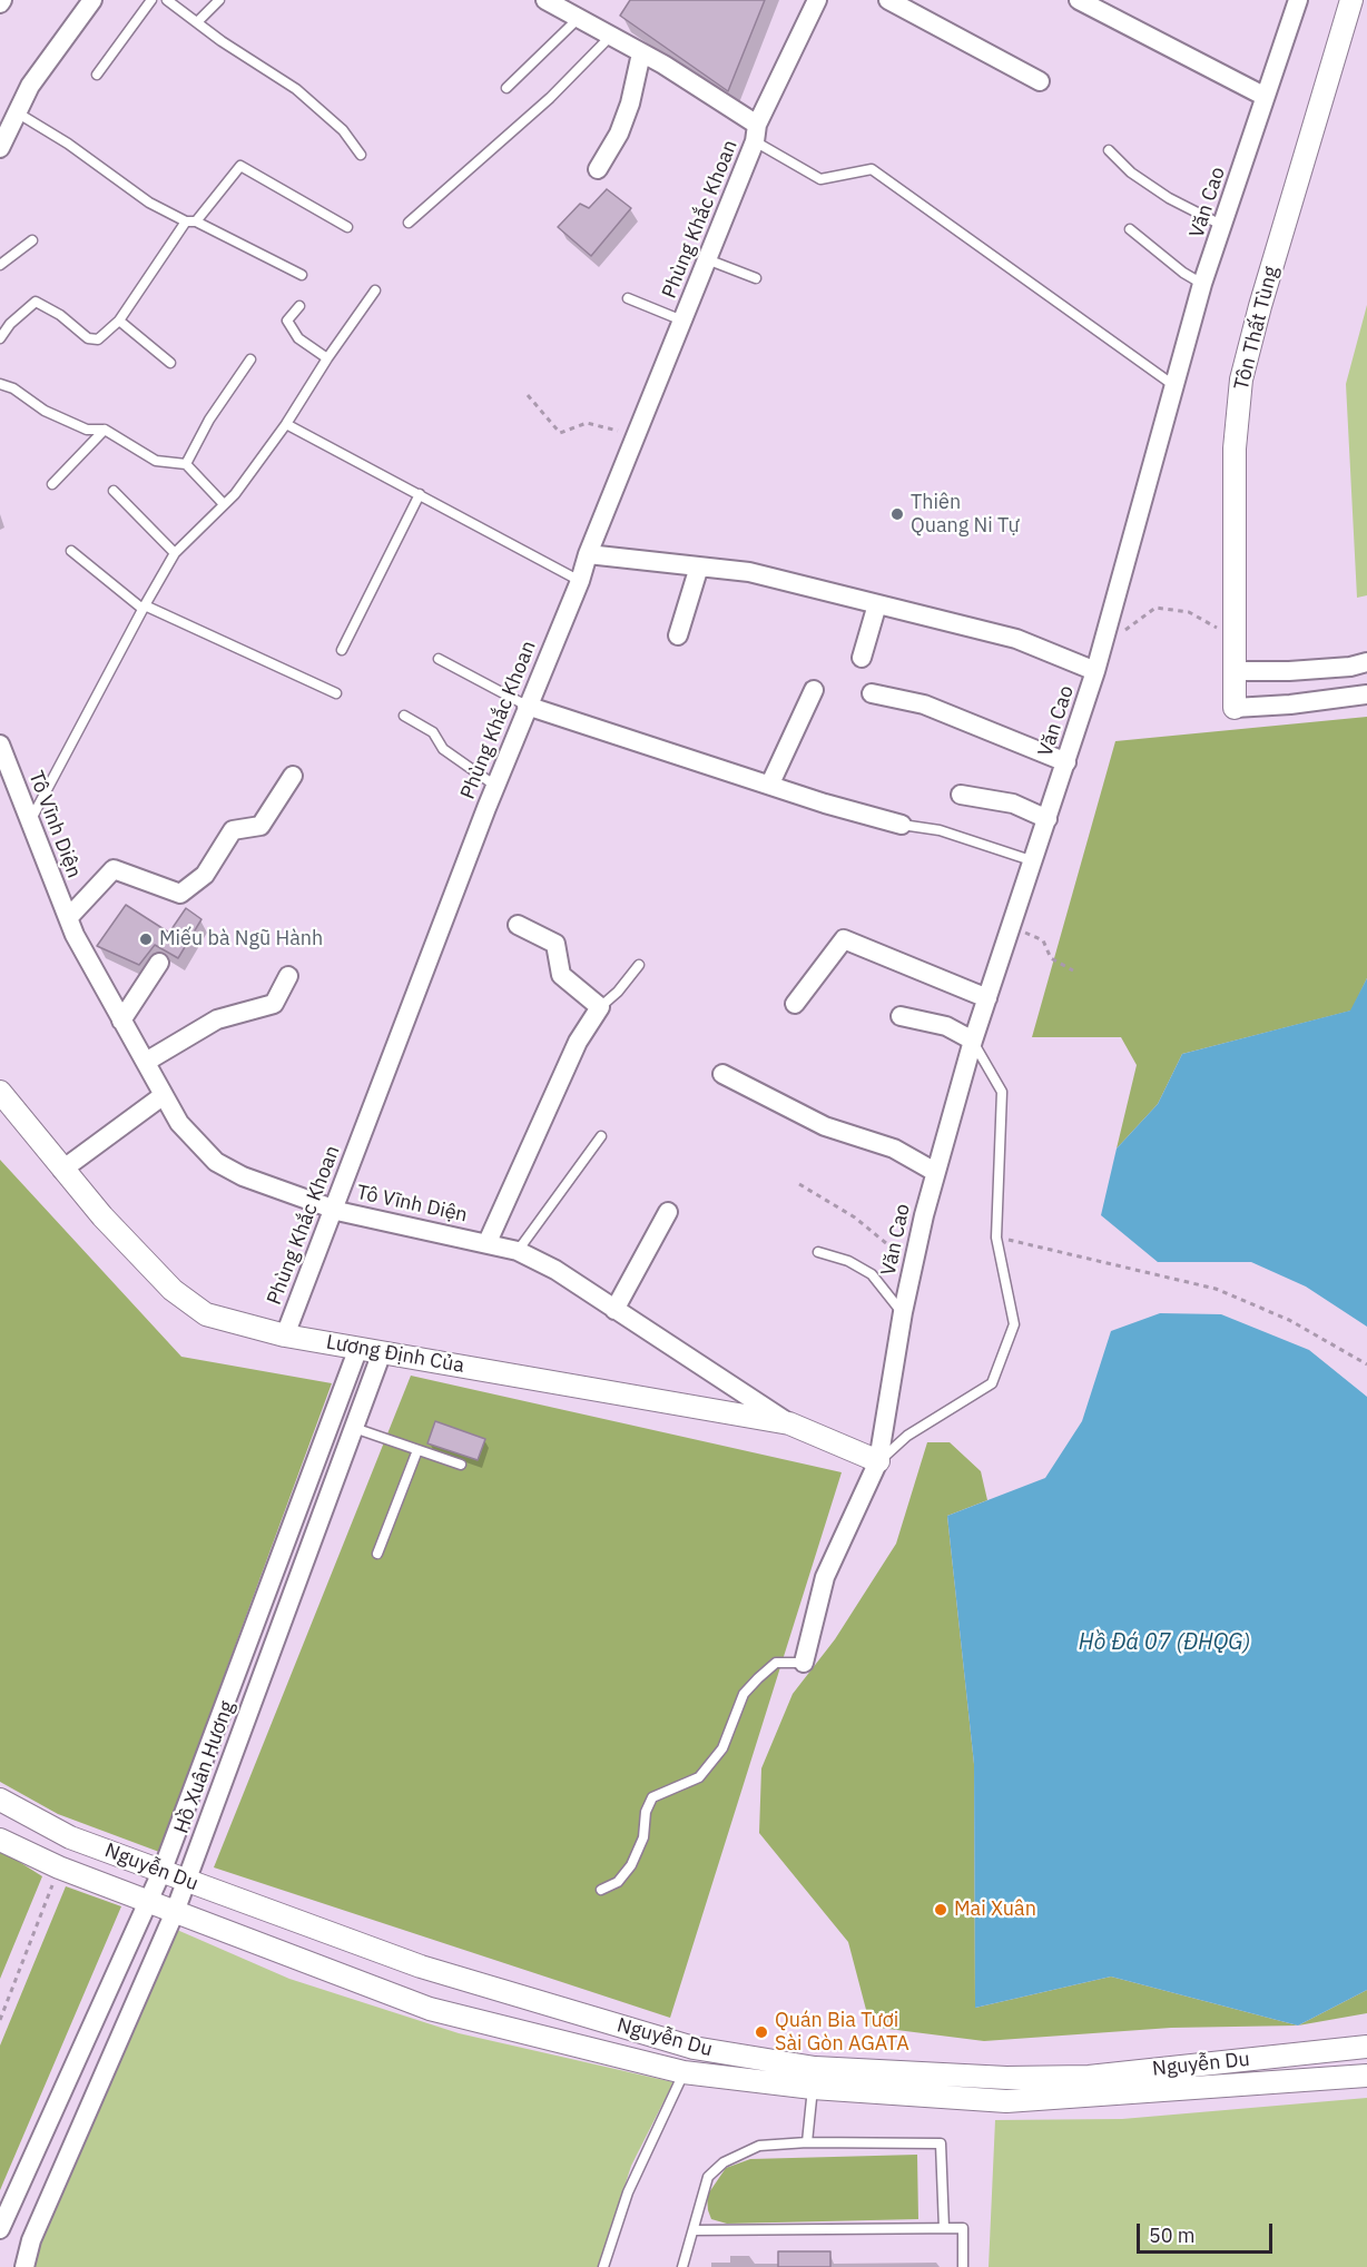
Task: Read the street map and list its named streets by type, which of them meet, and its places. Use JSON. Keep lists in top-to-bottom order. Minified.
{"streets":{"street":["Văn Cao","Phùng Khắc Khoan","Tôn Thất Tùng","Tô Vĩnh Diện","Lương Định Của","Hồ Xuân Hương","Nguyễn Du"]},"crossings":[["Văn Cao","Lương Định Của"],["Phùng Khắc Khoan","Tô Vĩnh Diện"],["Phùng Khắc Khoan","Lương Định Của"],["Tô Vĩnh Diện","Lương Định Của"],["Lương Định Của","Hồ Xuân Hương"],["Hồ Xuân Hương","Nguyễn Du"]],"water":["Hồ Đá 07 (ĐHQG)"],"places":["Thiên Quang Ni Tự","Miếu bà Ngũ Hành","Mai Xuân","Quán Bia Tươi Sài Gòn AGATA"],"scale_bar":"50 m"}
